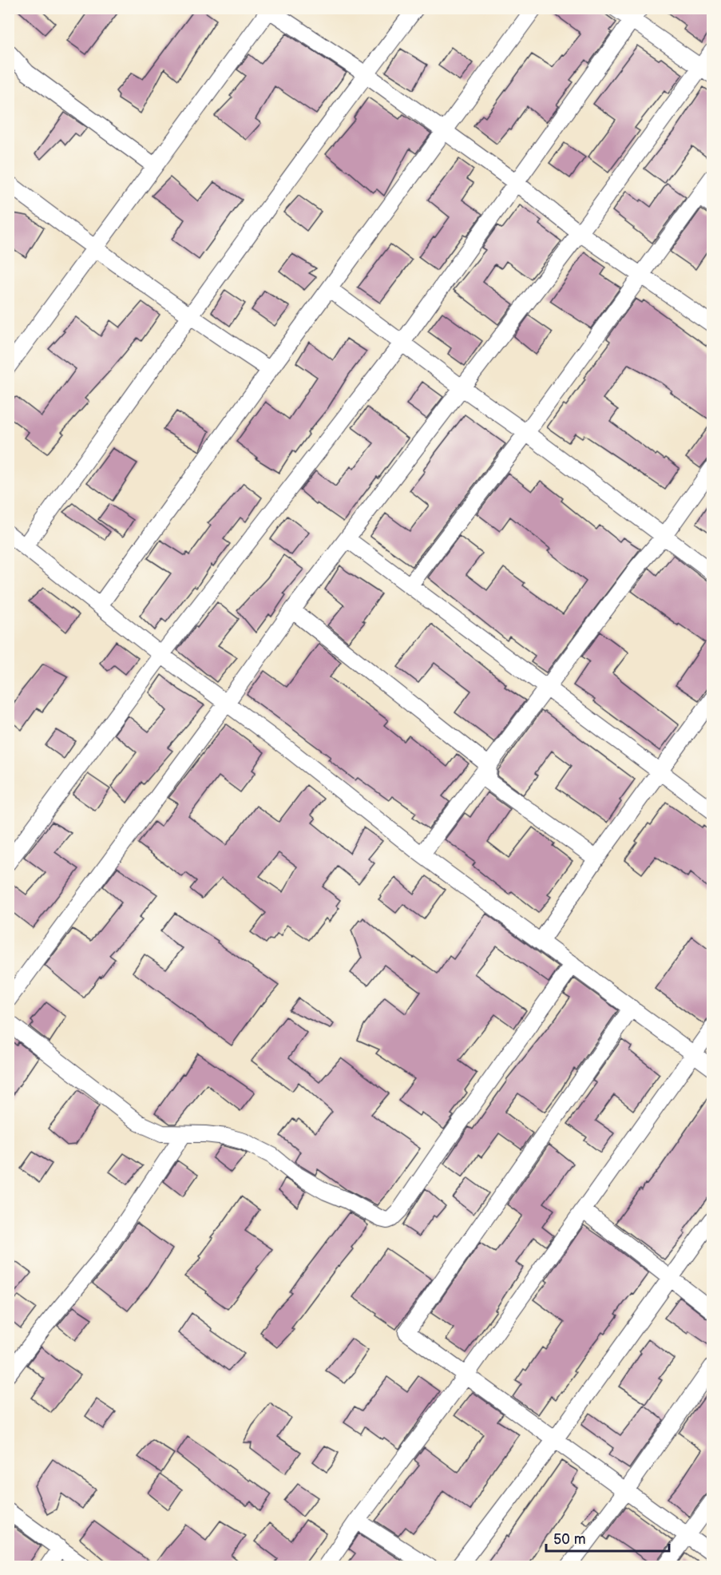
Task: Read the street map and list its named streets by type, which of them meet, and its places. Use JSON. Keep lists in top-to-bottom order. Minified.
{"scale_bar":"50 m"}
